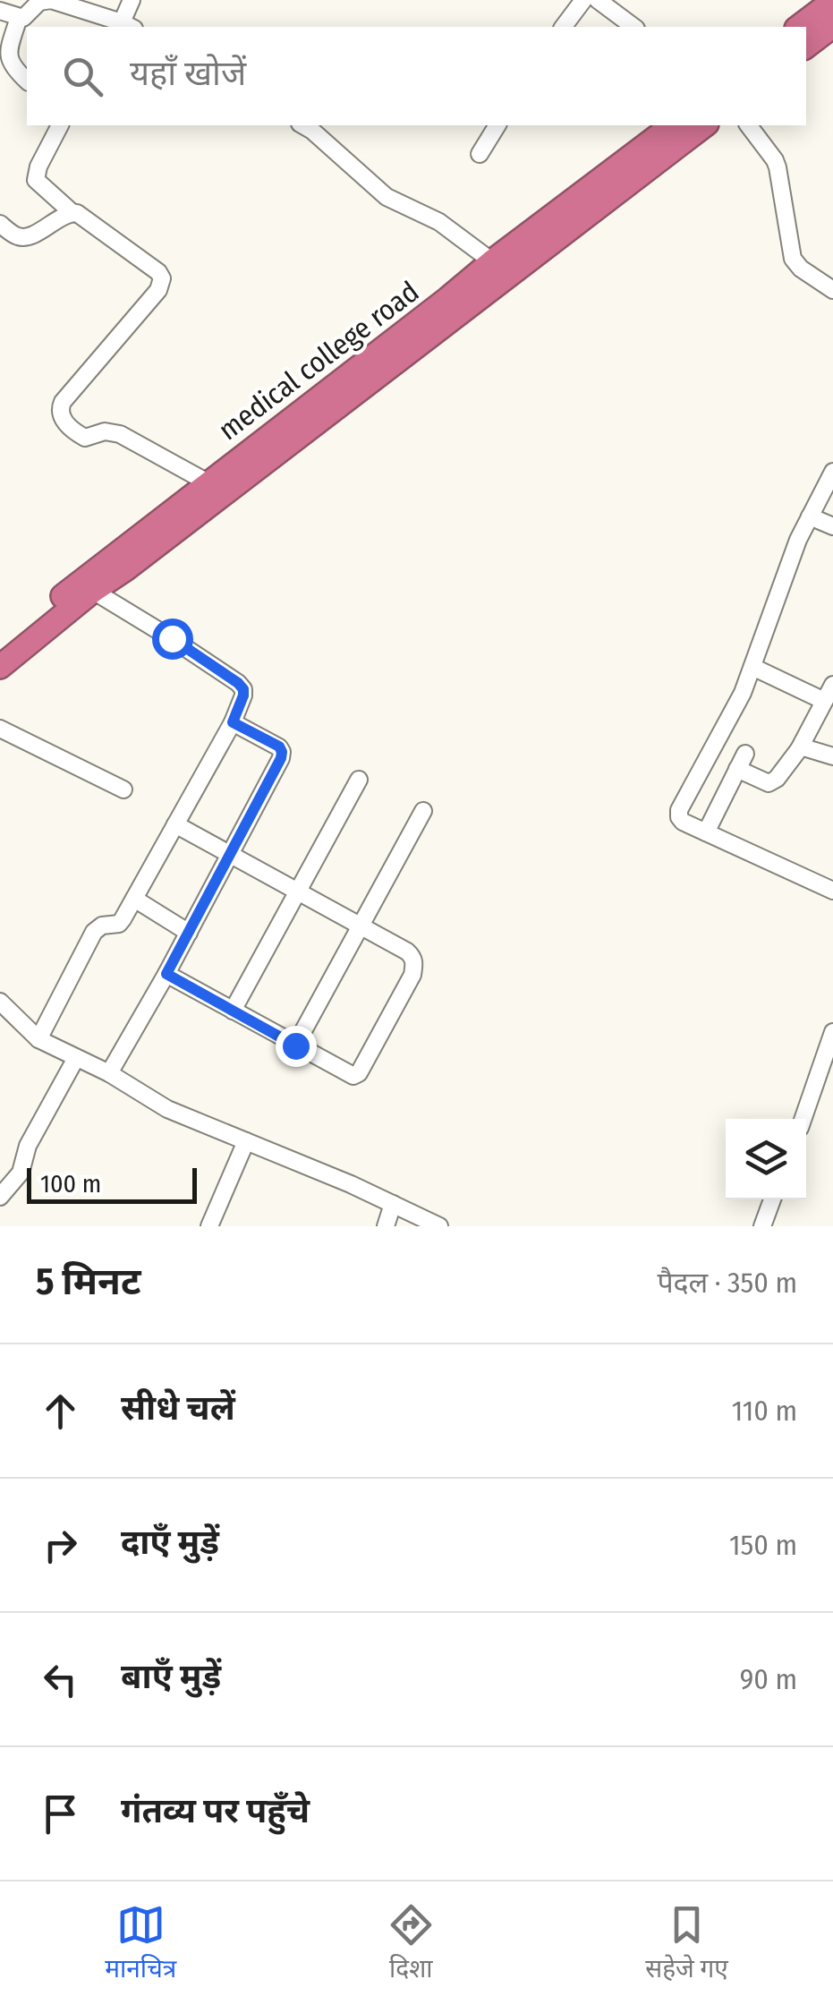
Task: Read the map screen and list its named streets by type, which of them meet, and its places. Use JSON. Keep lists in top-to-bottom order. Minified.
{"streets":{"highway":["medical college road"]},"scale_bar":"100 m","page":{"search":"यहाँ खोजें","scale":"100 m","heading":["5 मिनट","पैदल · 350 m"],"list":[["सीधे चलें","110 m"],["दाएँ मुड़ें","150 m"],["बाएँ मुड़ें","90 m"],"गंतव्य पर पहुँचे"],"nav":["मानचित्र","दिशा","सहेजे गए"]}}
